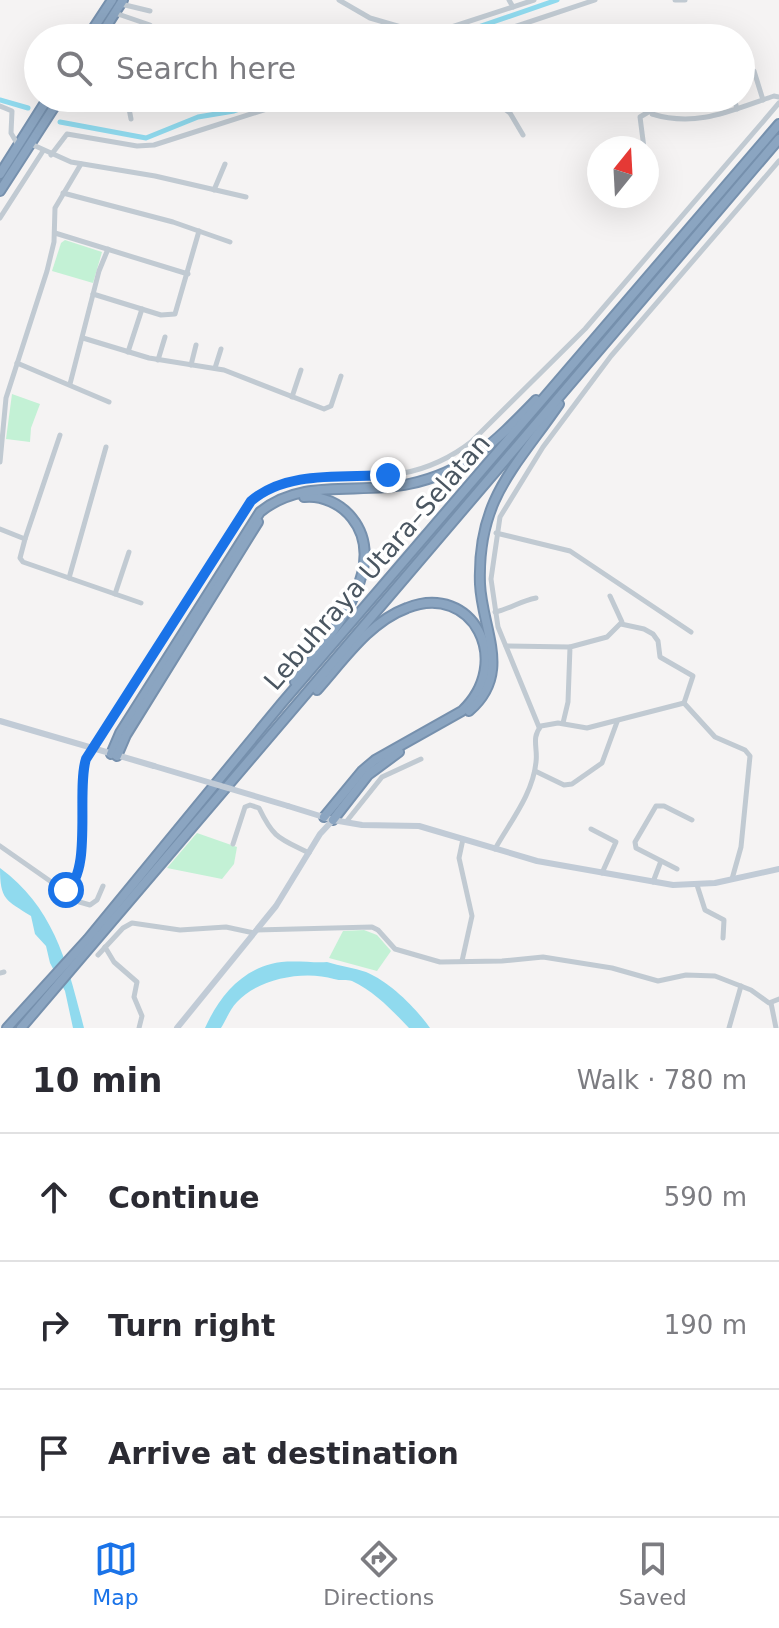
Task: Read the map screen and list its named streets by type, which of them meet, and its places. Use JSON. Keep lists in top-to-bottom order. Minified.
{"streets":{"highway":["Lebuhraya Utara–Selatan"]},"north":"top","page":{"search":"Search here","heading":["10 min","Walk · 780 m"],"list":[["Continue","590 m"],["Turn right","190 m"],"Arrive at destination"],"nav":["Map","Directions","Saved"]}}
